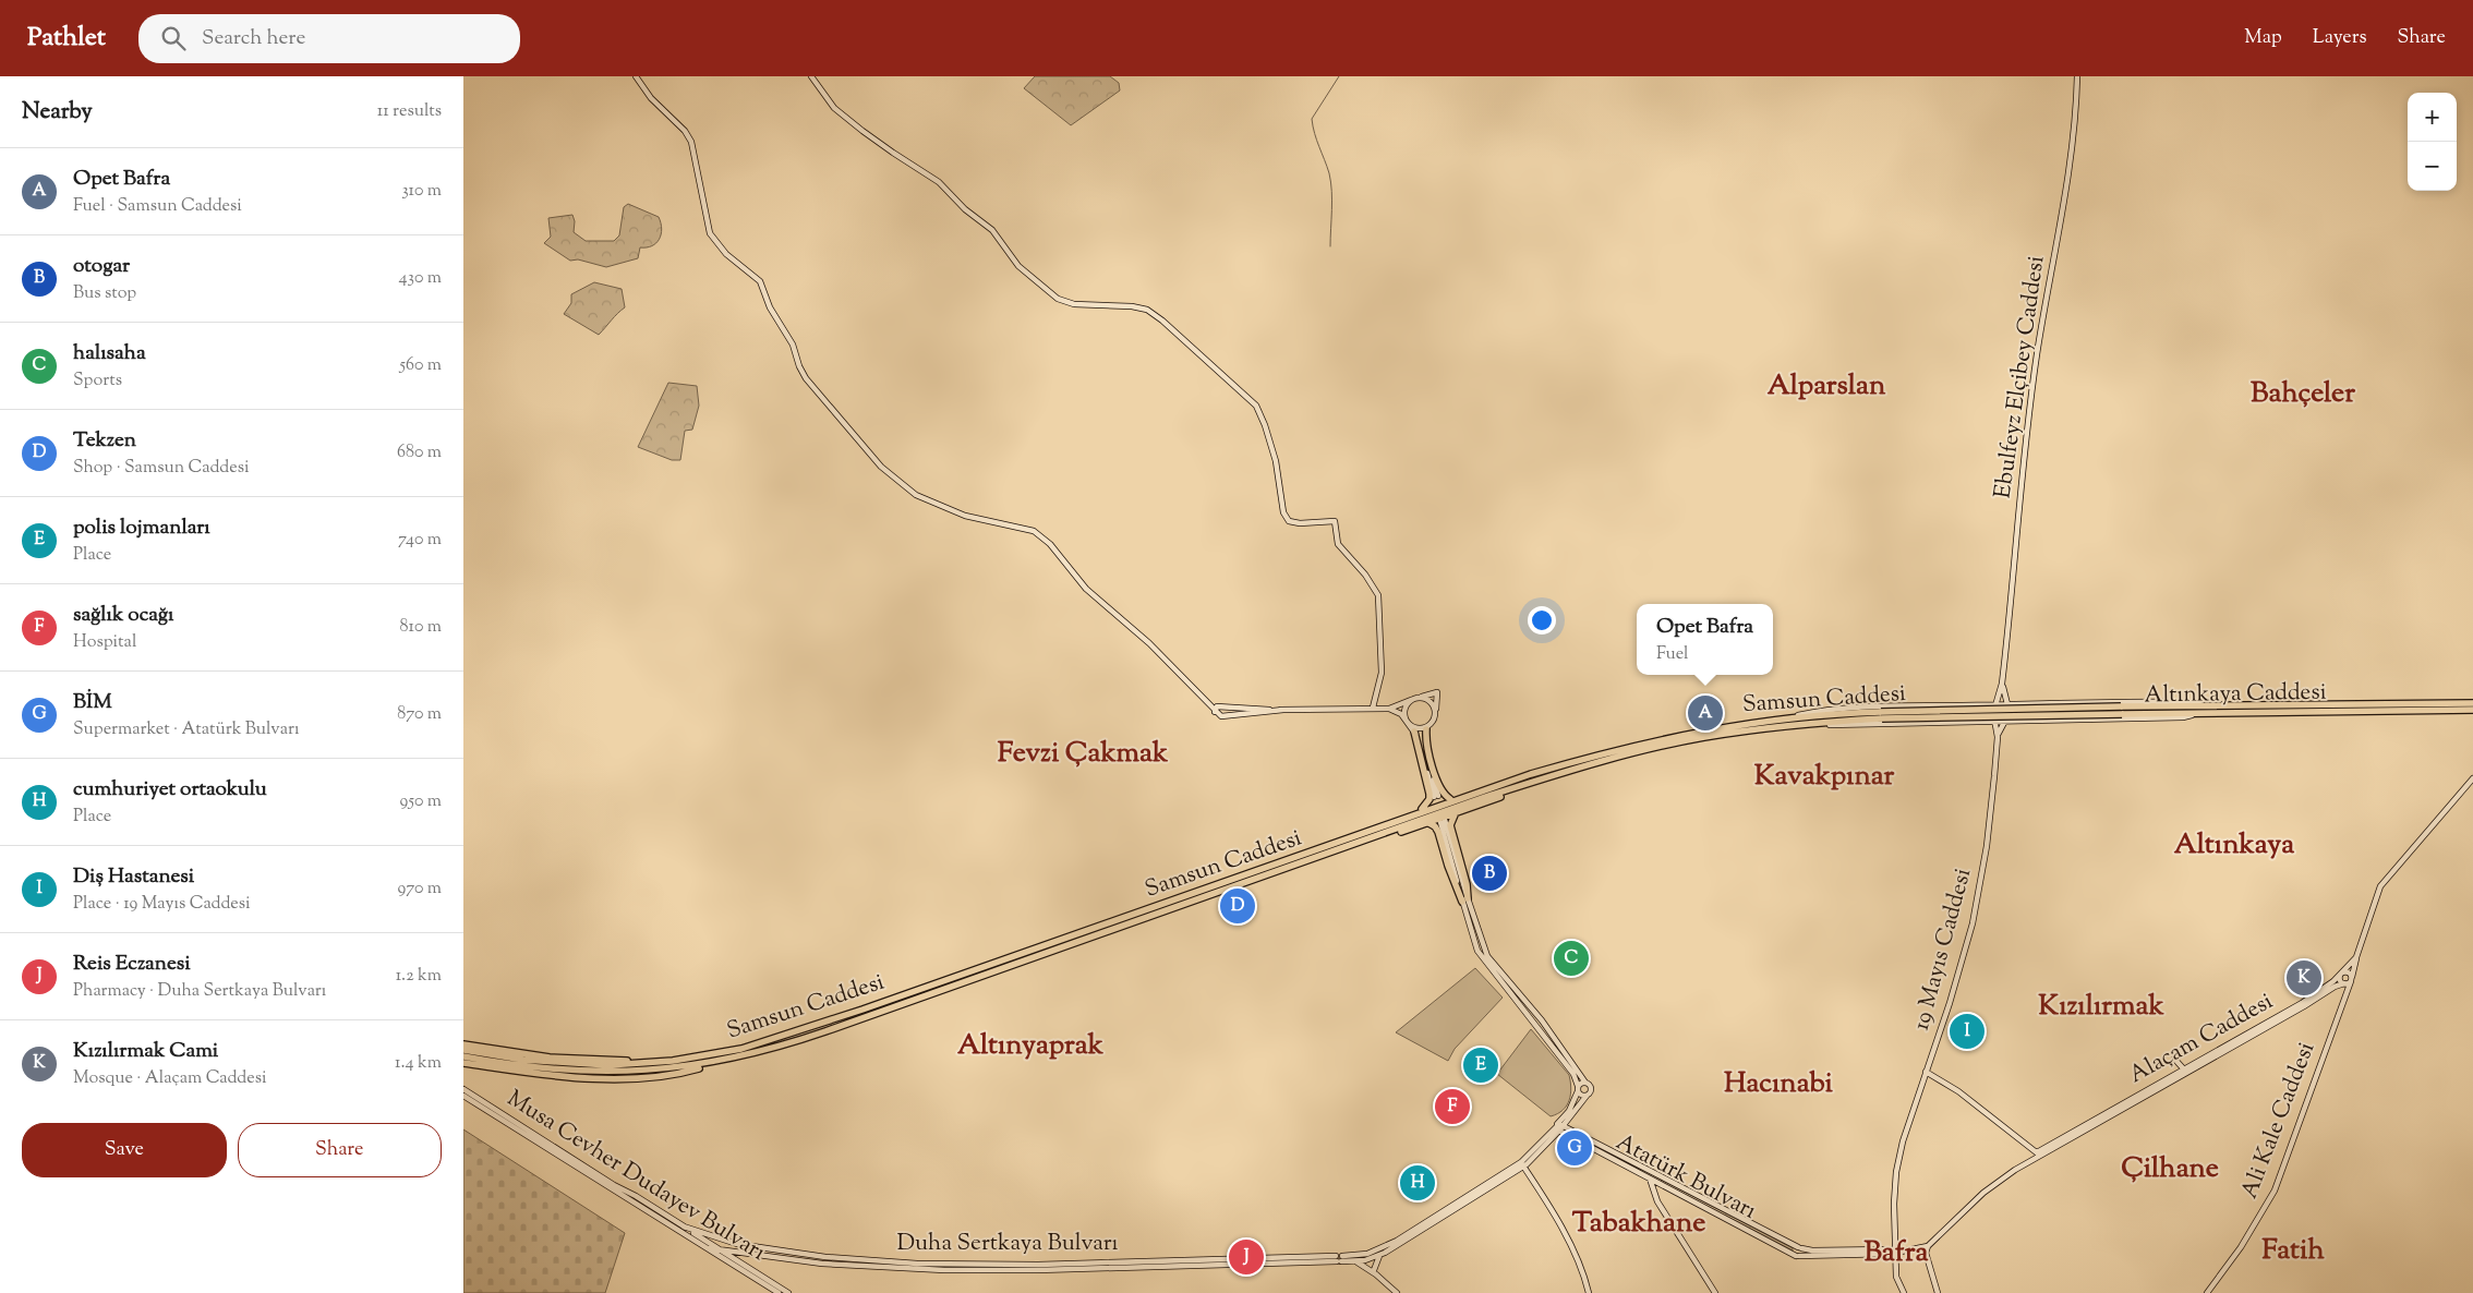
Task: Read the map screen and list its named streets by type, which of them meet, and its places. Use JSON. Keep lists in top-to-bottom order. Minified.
{"streets":{"highway":["Altınkaya Caddesi","Samsun Caddesi"],"main road":["Ebulfeyz Elçibey Caddesi","19 Mayıs Caddesi","Alaçam Caddesi","Ali Kale Caddesi","Musa Cevher Dudayev Bulvarı","Atatürk Bulvarı","Duha Sertkaya Bulvarı"]},"crossings":[["Ebulfeyz Elçibey Caddesi","Altınkaya Caddesi"],["Ebulfeyz Elçibey Caddesi","Samsun Caddesi"],["Ebulfeyz Elçibey Caddesi","19 Mayıs Caddesi"],["Altınkaya Caddesi","Samsun Caddesi"],["Altınkaya Caddesi","19 Mayıs Caddesi"],["Samsun Caddesi","19 Mayıs Caddesi"],["Alaçam Caddesi","Ali Kale Caddesi"],["Musa Cevher Dudayev Bulvarı","Duha Sertkaya Bulvarı"]],"districts":["Alparslan","Bahçeler","Fevzi Çakmak","Kavakpınar","Altınkaya","Kızılırmak","Altınyaprak","Hacınabi","Çilhane","Tabakhane","Fatih","Bafra"],"page":{"header":"Pathlet","search":"Search here","nav":["Map","Layers","Share"],"heading":["Nearby","11 results"],"map_buttons":["+","−"],"list":[{"mark":"A","name":"Opet Bafra","note":"Fuel · Samsun Caddesi","value":"310 m"},{"mark":"B","name":"otogar","note":"Bus stop","value":"430 m"},{"mark":"C","name":"halısaha","note":"Sports","value":"560 m"},{"mark":"D","name":"Tekzen","note":"Shop · Samsun Caddesi","value":"680 m"},{"mark":"E","name":"polis lojmanları","note":"Place","value":"740 m"},{"mark":"F","name":"sağlık ocağı","note":"Hospital","value":"810 m"},{"mark":"G","name":"BİM","note":"Supermarket · Atatürk Bulvarı","value":"870 m"},{"mark":"H","name":"cumhuriyet ortaokulu","note":"Place","value":"950 m"},{"mark":"I","name":"Diş Hastanesi","note":"Place · 19 Mayıs Caddesi","value":"970 m"},{"mark":"J","name":"Reis Eczanesi","note":"Pharmacy · Duha Sertkaya Bulvarı","value":"1.2 km"},{"mark":"K","name":"Kızılırmak Cami","note":"Mosque · Alaçam Caddesi","value":"1.4 km"}],"popup":["Opet Bafra","Fuel"],"pins":["A","B","D","C","K","I","E","F","G","H","J"],"buttons":["Save","Share"]}}
